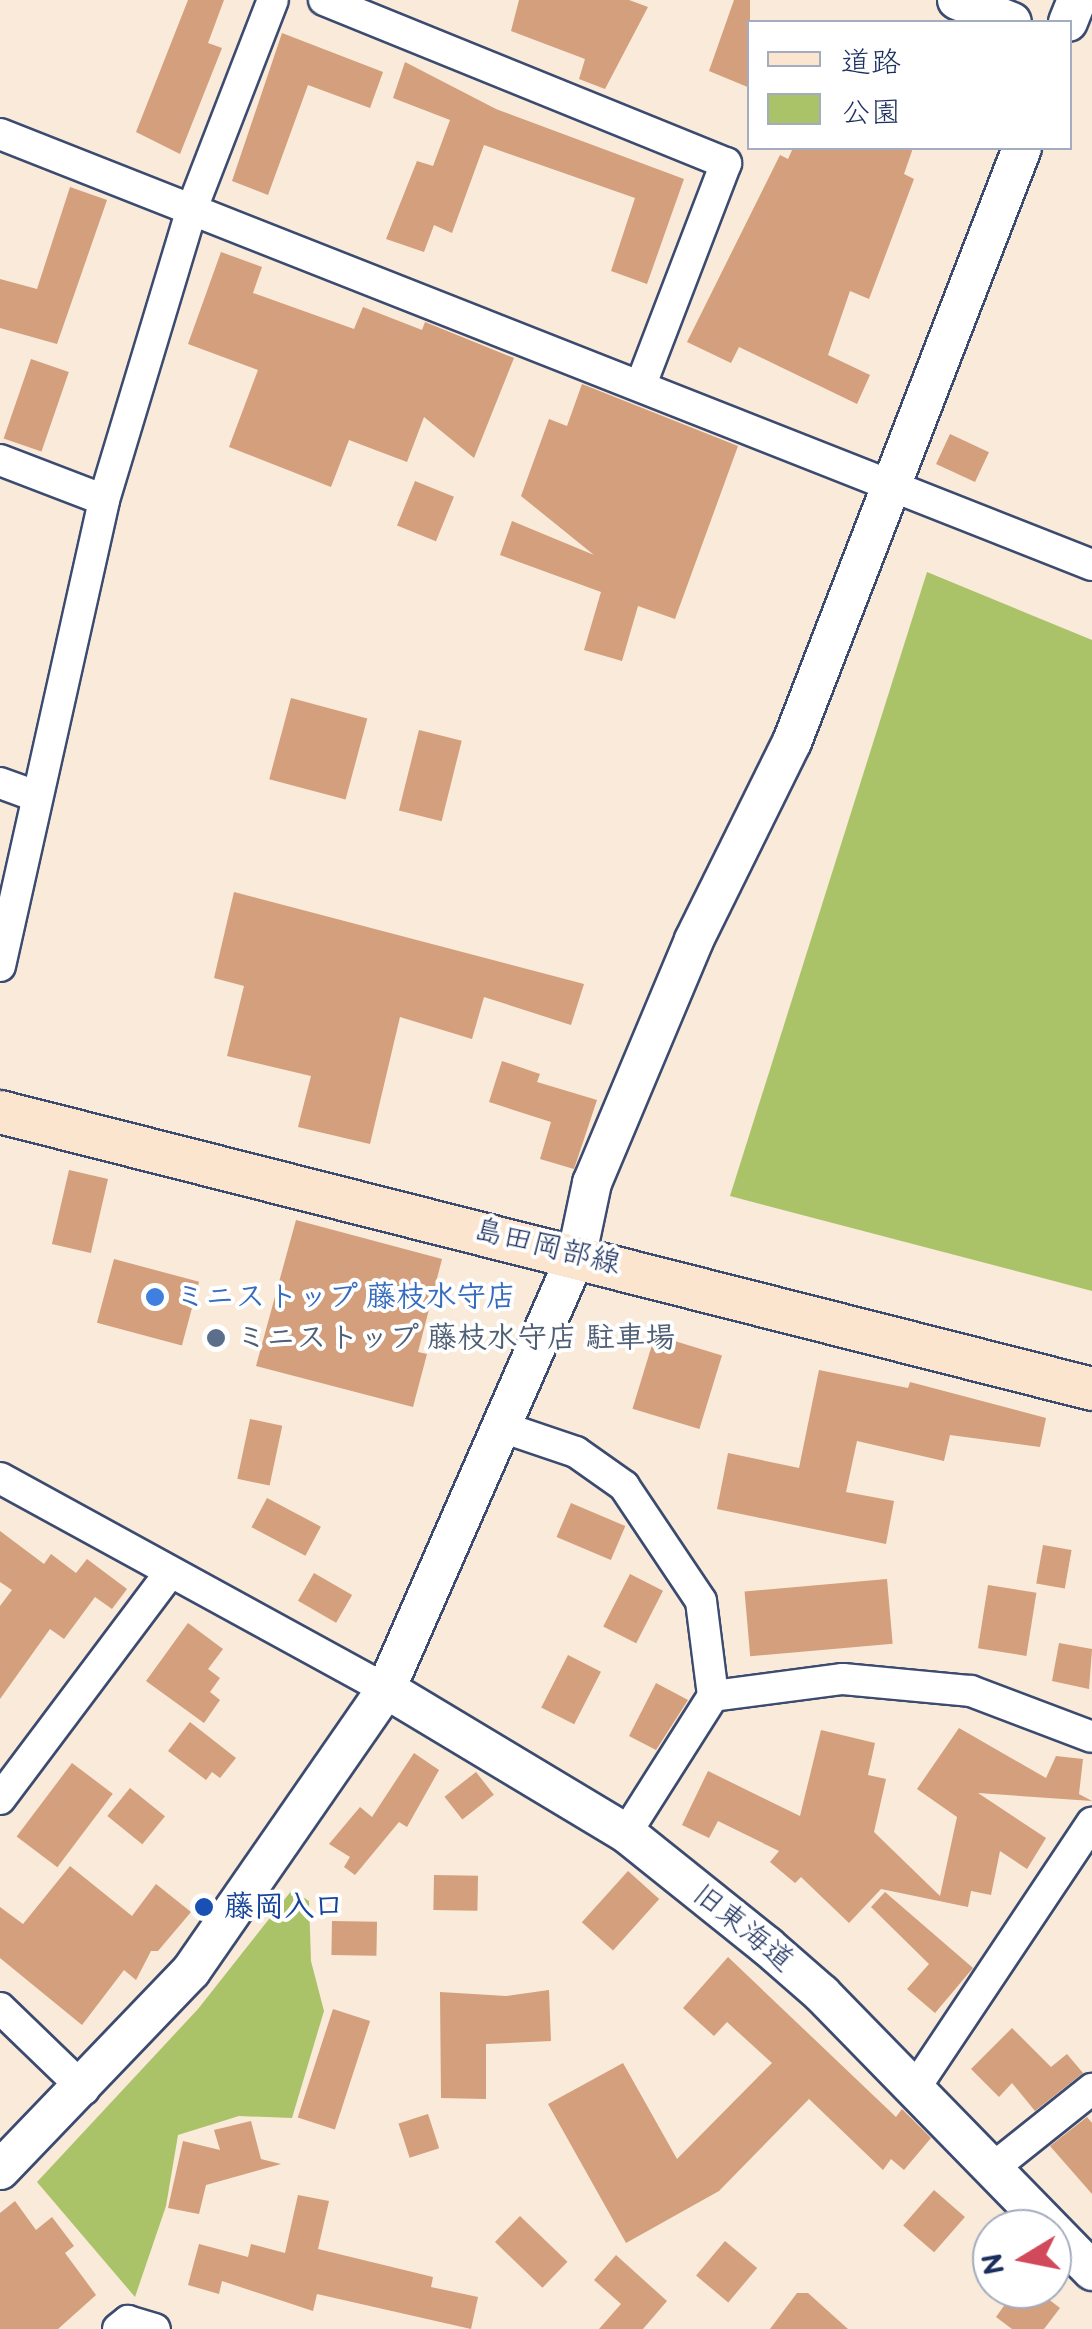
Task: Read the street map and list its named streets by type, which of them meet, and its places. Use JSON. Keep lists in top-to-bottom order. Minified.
{"streets":{"main road":["島田岡部線"],"street":["旧東海道"]},"places":["ミニストップ 藤枝水守店","ミニストップ 藤枝水守店 駐車場","藤岡入口"],"legend":["道路","公園"],"north":"left"}
